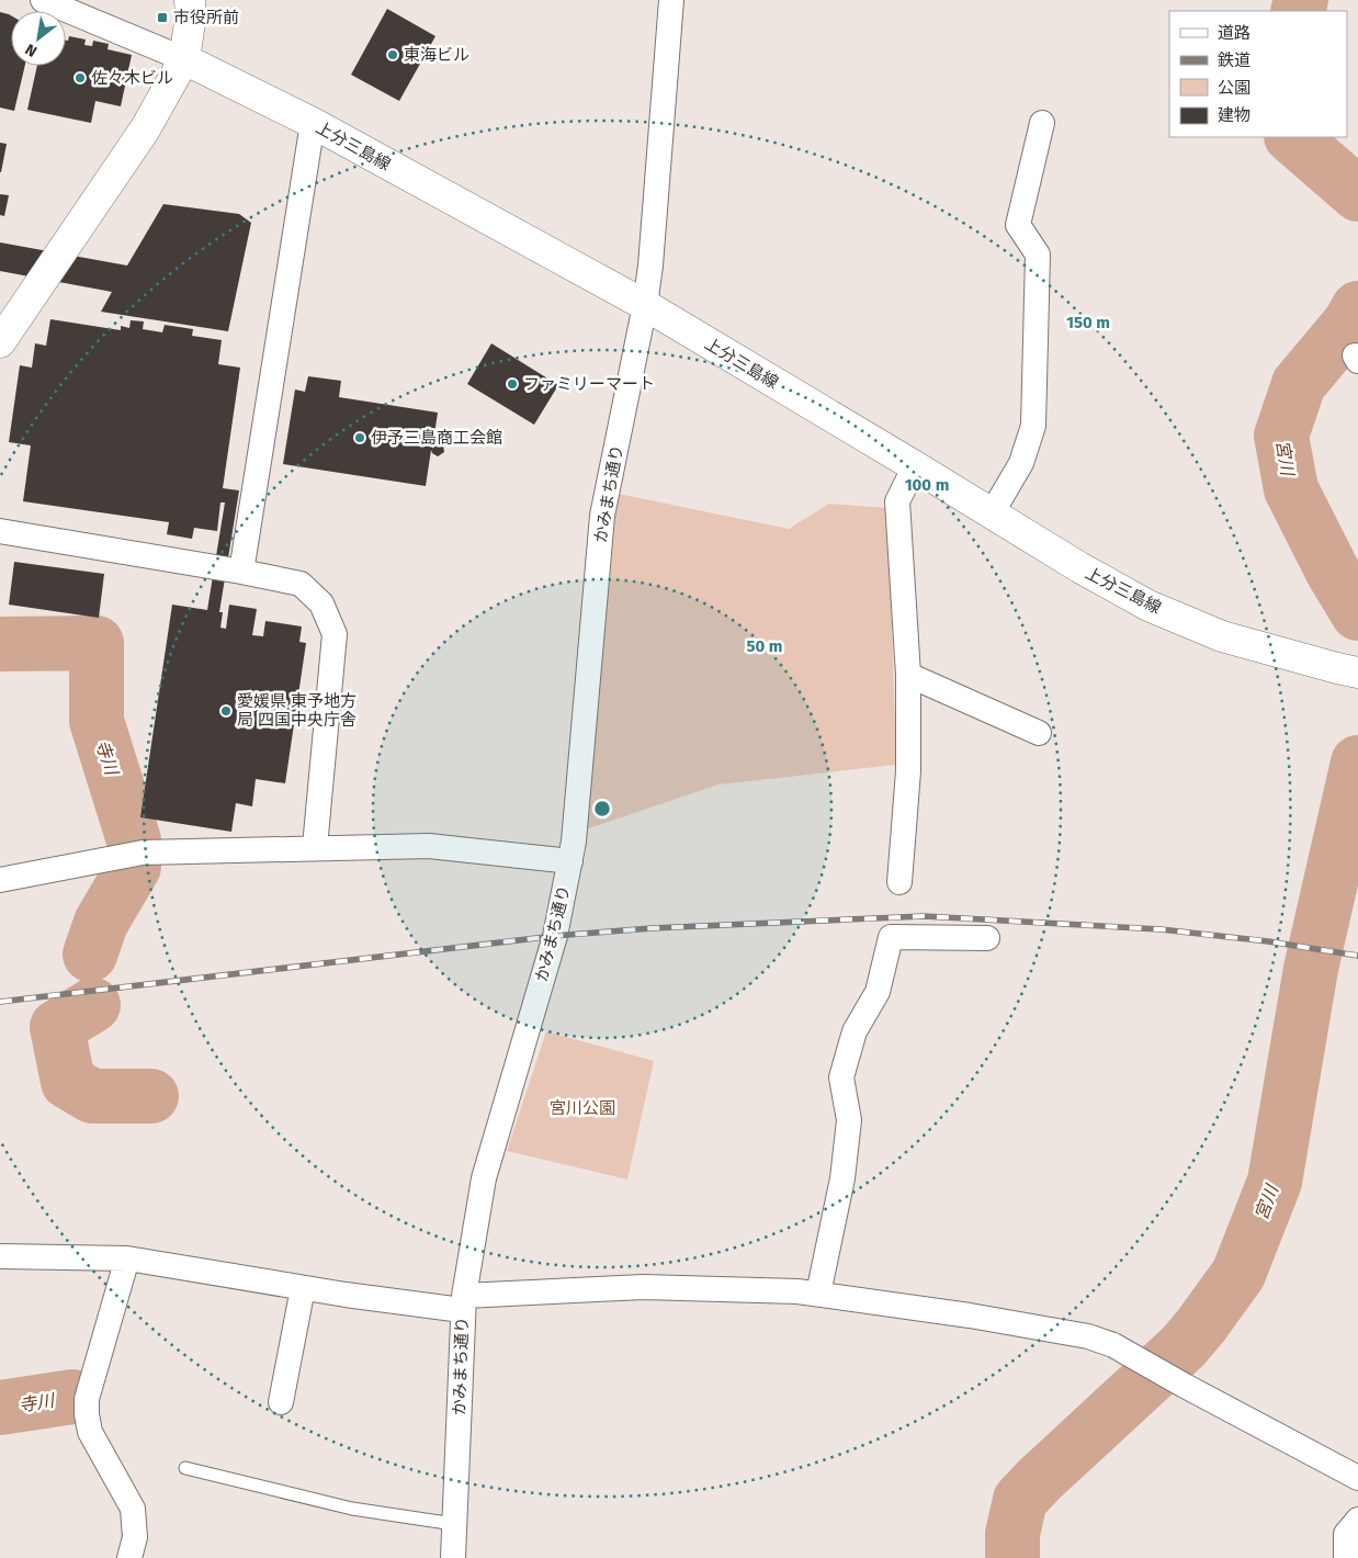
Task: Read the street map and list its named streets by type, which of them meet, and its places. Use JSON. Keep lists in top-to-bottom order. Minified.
{"streets":{"main road":["上分三島線"],"street":["かみまち通り"]},"crossings":[["上分三島線","かみまち通り"]],"water":["宮川","寺川"],"parks":["宮川公園"],"places":{"transit":["市役所前"],"other":["東海ビル","佐々木ビル","ファミリーマート","伊予三島商工会館","愛媛県 東予地方 局 四国中央庁舎"]},"legend":["道路","鉄道","公園","建物"],"north":"bottom left","rings":["150 m","100 m","50 m"]}
